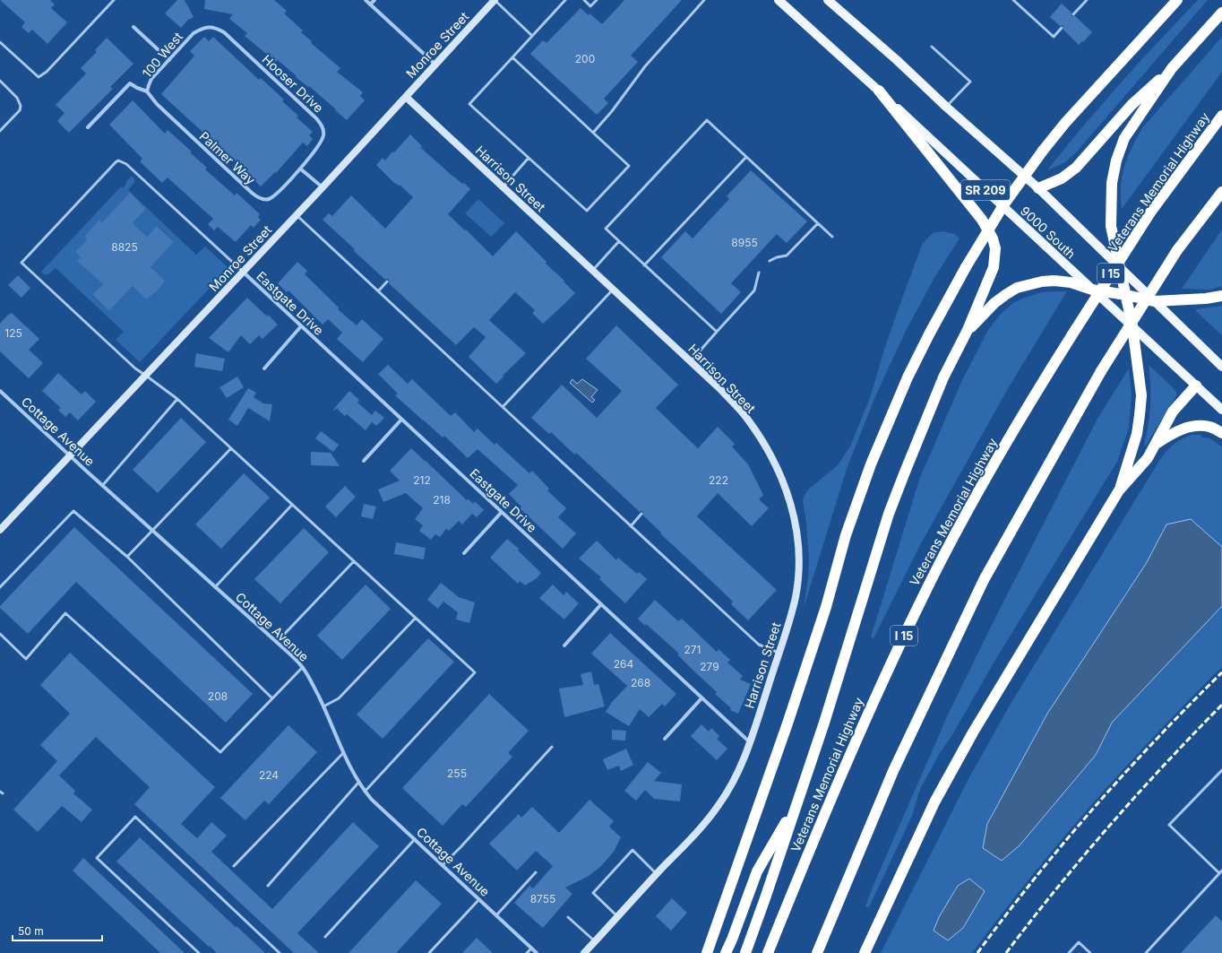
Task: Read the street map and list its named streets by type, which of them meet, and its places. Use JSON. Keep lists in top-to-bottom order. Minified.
{"streets":{"highway":["Veterans Memorial Highway","I 15"],"main road":["SR 209","9000 South"],"street":["Monroe Street","100 West","Hooser Drive","Palmer Way","Harrison Street","Eastgate Drive","Cottage Avenue"]},"crossings":[["Monroe Street","Harrison Street"],["Monroe Street","Eastgate Drive"],["Monroe Street","Cottage Avenue"],["100 West","Hooser Drive"],["100 West","Palmer Way"],["Hooser Drive","Palmer Way"],["Harrison Street","Eastgate Drive"]],"house_numbers":["200","8955","8825","125","212","222","218","271","264","279","268","208","255","224","8755"],"scale_bar":"50 m"}
